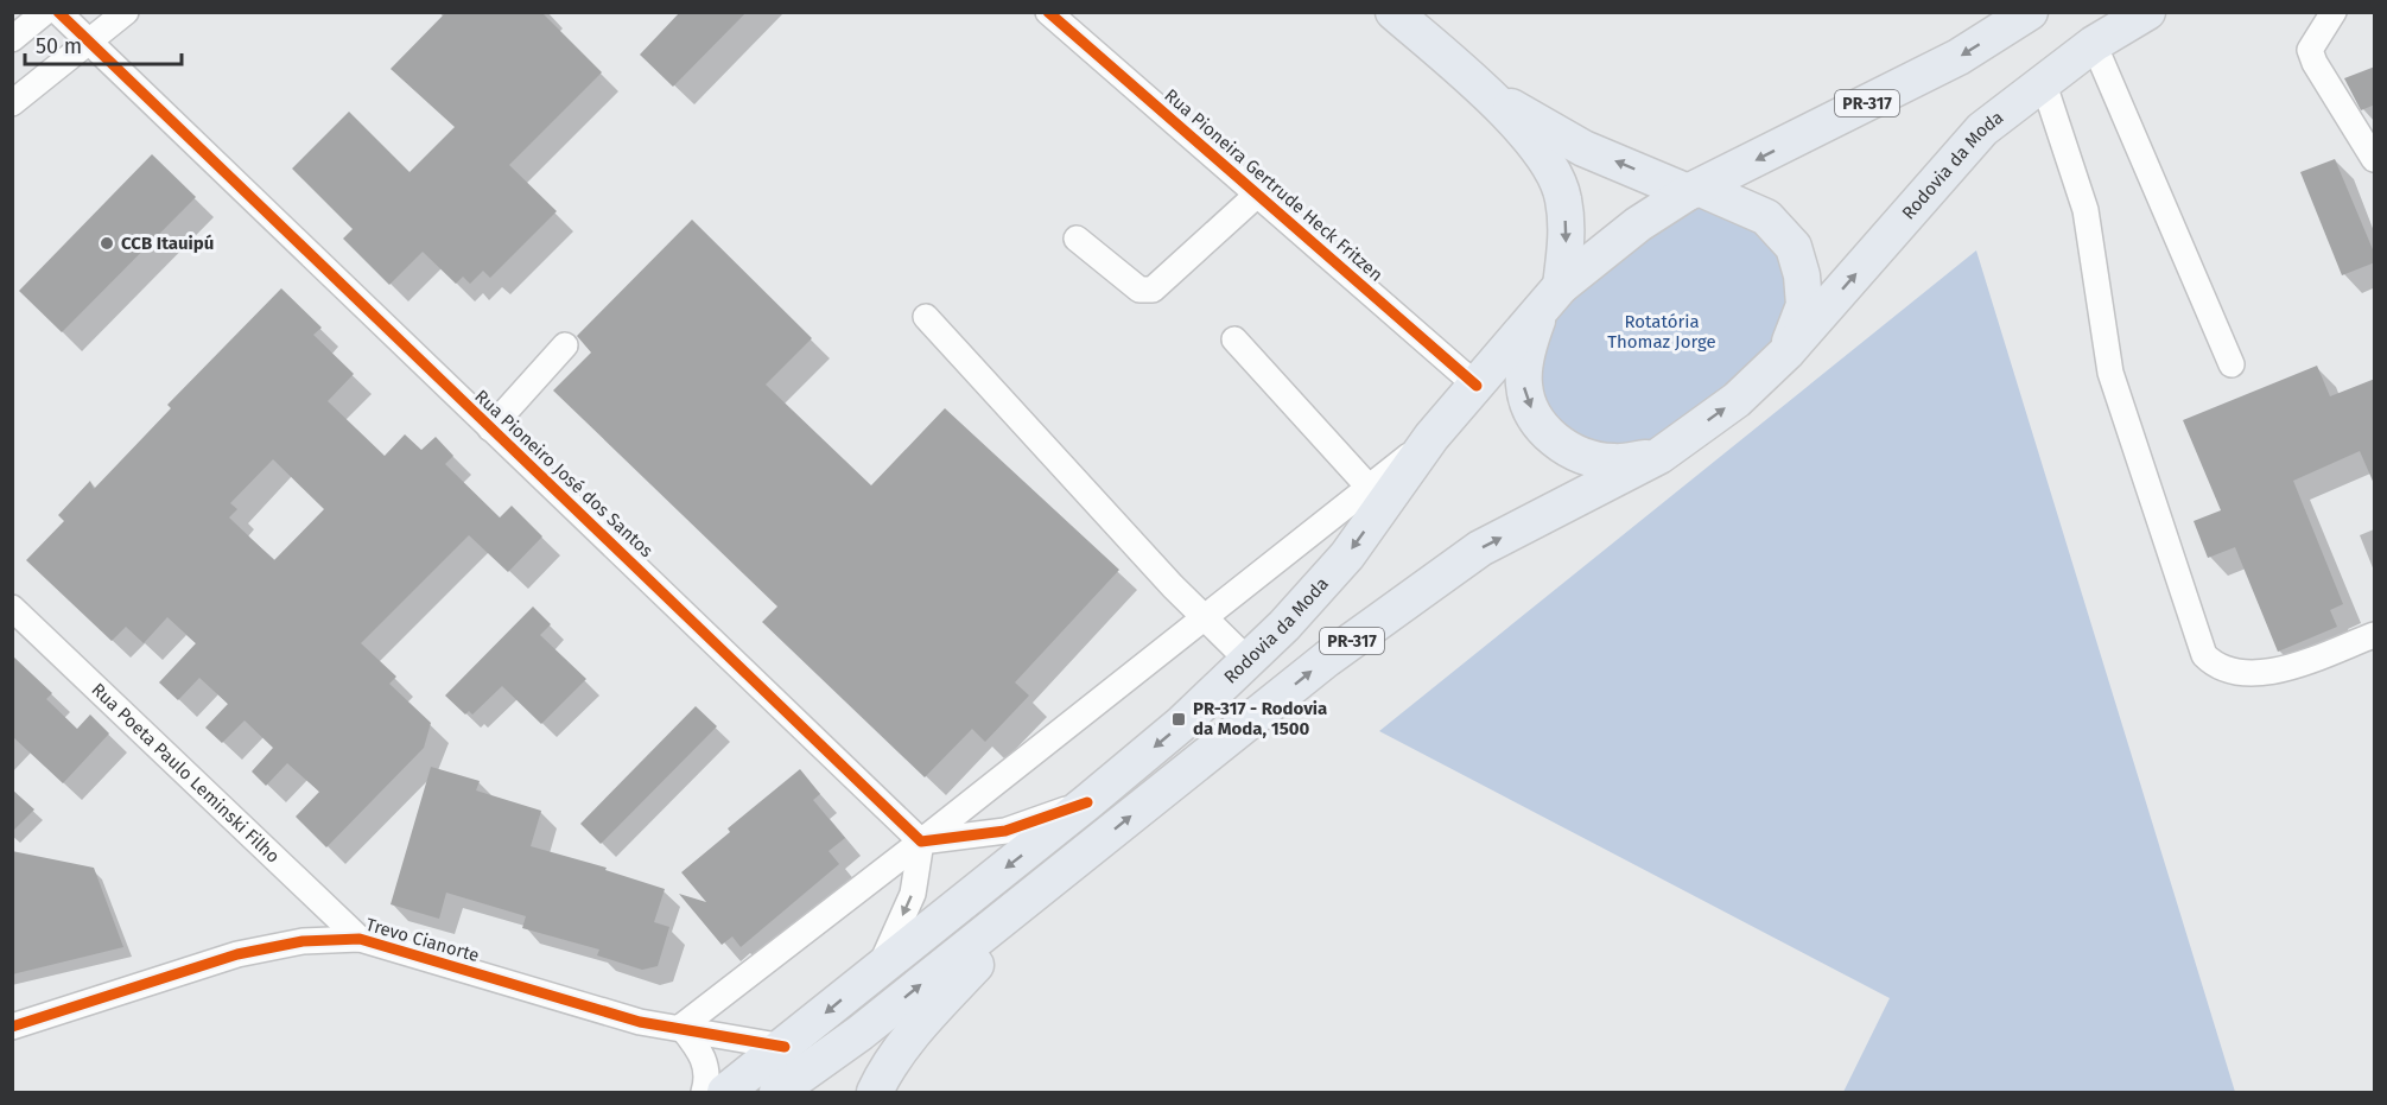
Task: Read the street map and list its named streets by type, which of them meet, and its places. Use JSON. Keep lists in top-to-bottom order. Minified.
{"streets":{"highway":["PR-317","Rodovia da Moda"],"street":["Rua Pioneira Gertrude Heck Fritzen","Rua Pioneiro José dos Santos","Rua Poeta Paulo Leminski Filho","Trevo Cianorte"]},"crossings":[["PR-317","Rodovia da Moda"],["Rodovia da Moda","Rua Pioneira Gertrude Heck Fritzen"],["Rodovia da Moda","Trevo Cianorte"],["Rua Poeta Paulo Leminski Filho","Trevo Cianorte"]],"parks":["Rotatória Thomaz Jorge"],"places":{"other":["CCB Itauipú"],"transit":["PR-317 - Rodovia da Moda, 1500"]},"scale_bar":"50 m"}
